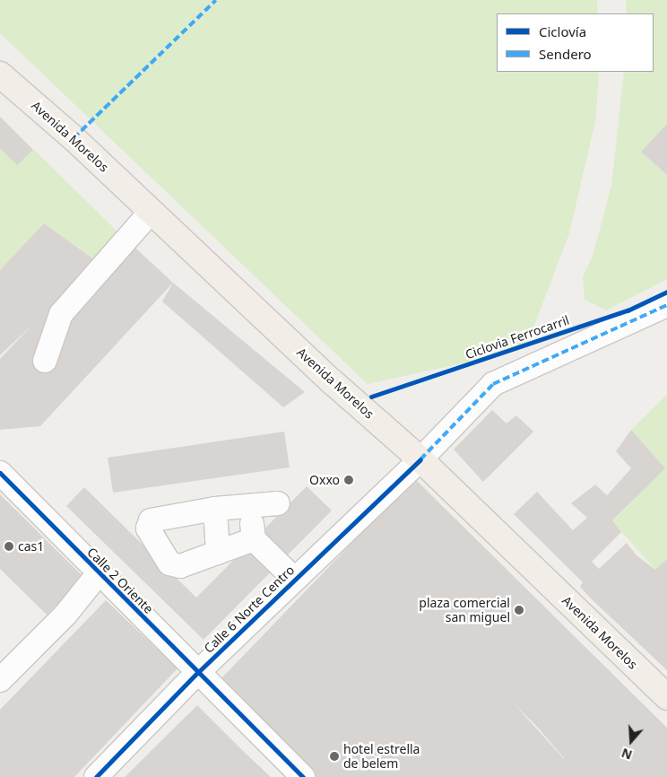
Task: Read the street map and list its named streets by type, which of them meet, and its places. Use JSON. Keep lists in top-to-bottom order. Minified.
{"streets":{"main road":["Avenida Morelos"],"street":["Calle 2 Oriente","Calle 6 Norte Centro"],"cycle path":["Ciclovia Ferrocarril"]},"crossings":[["Avenida Morelos","Calle 6 Norte Centro"],["Calle 2 Oriente","Calle 6 Norte Centro"]],"places":["Oxxo","cas1","plaza comercial san miguel","hotel estrella de belem"],"legend":["Ciclovía","Sendero"],"north":"bottom"}
